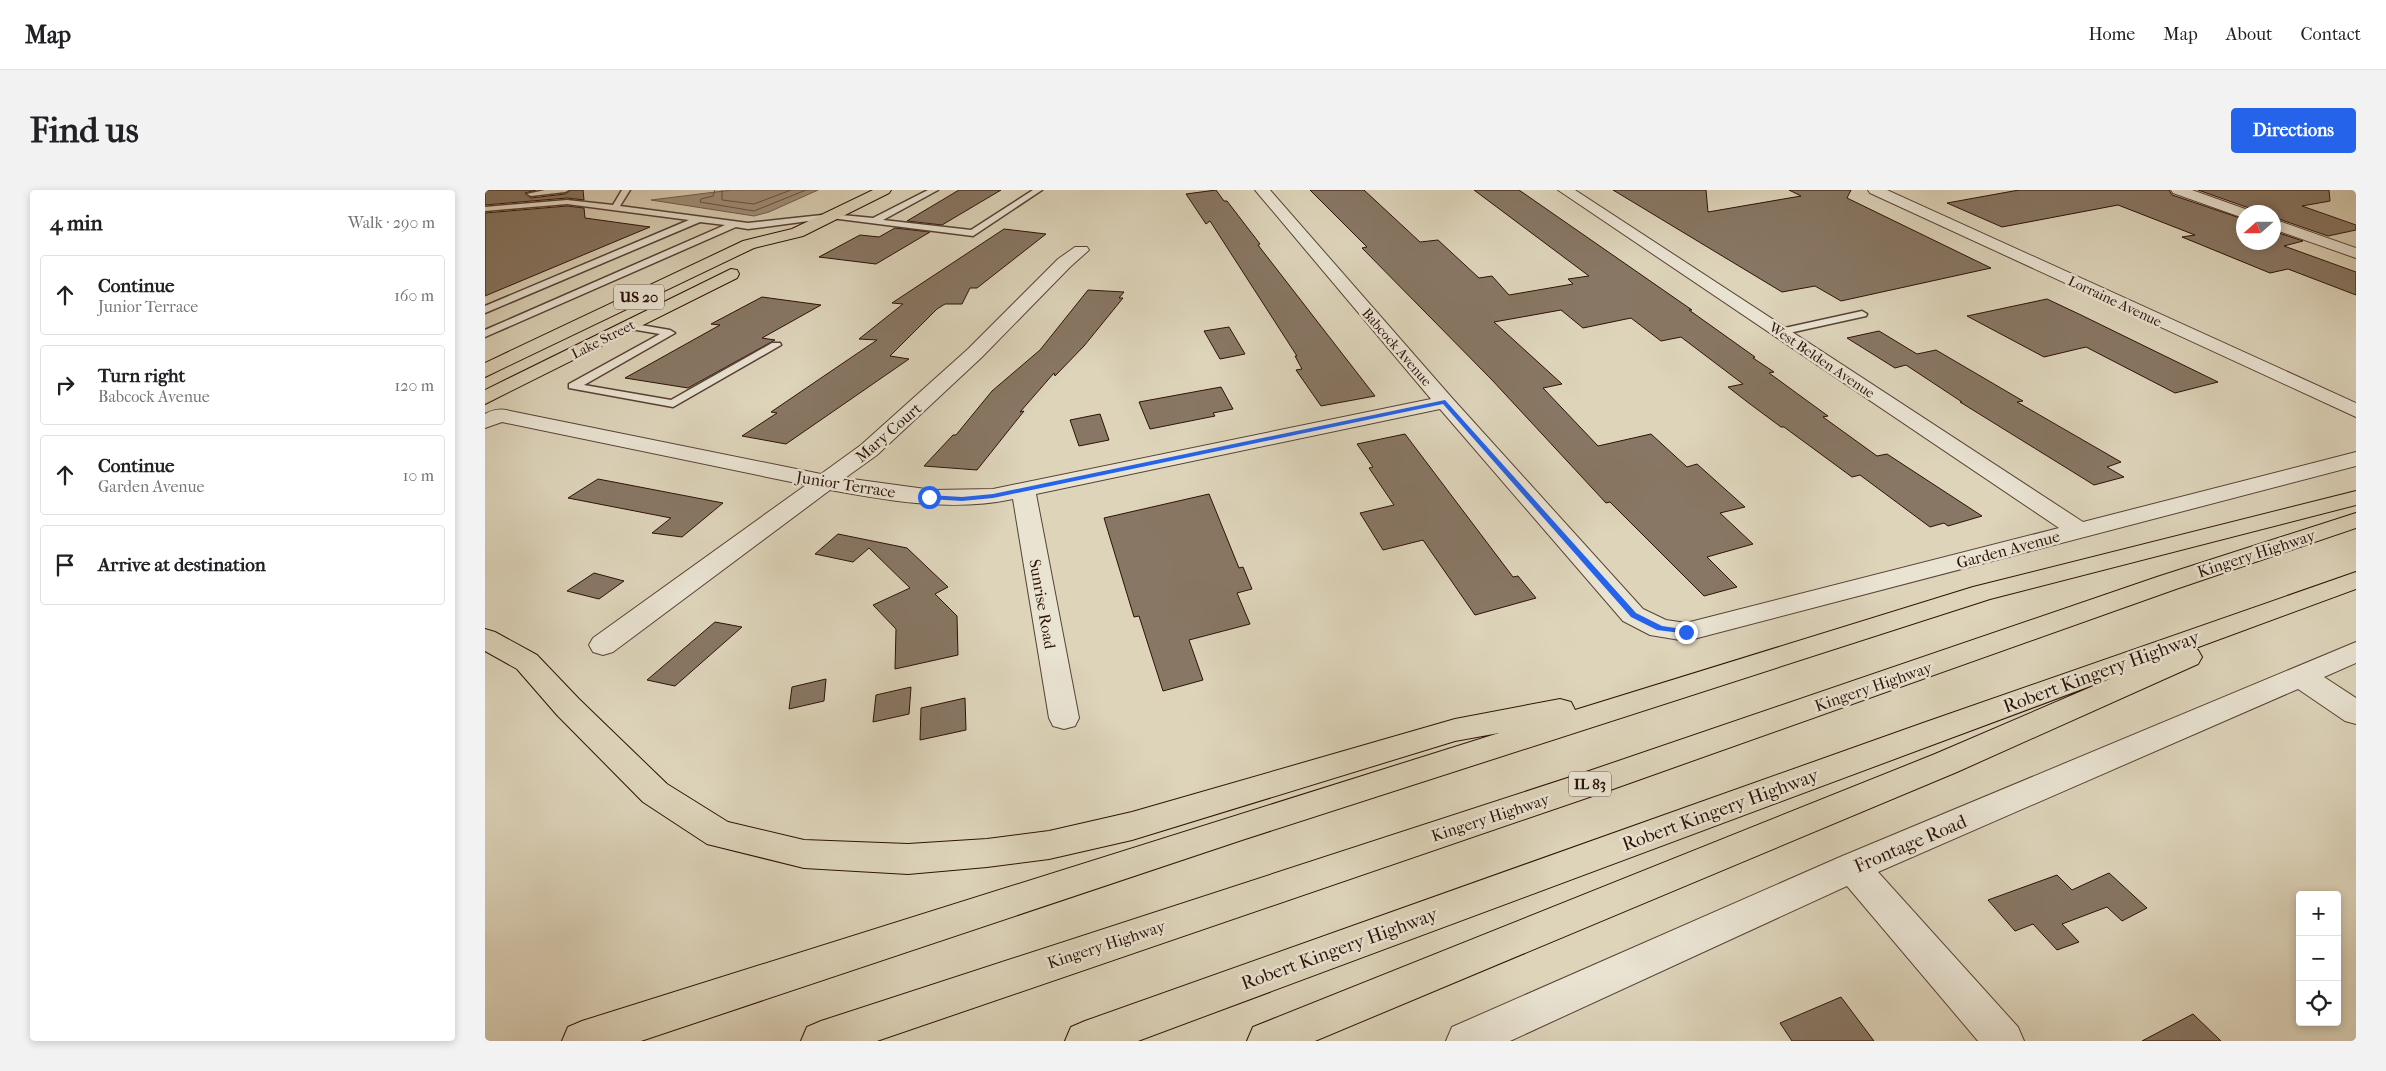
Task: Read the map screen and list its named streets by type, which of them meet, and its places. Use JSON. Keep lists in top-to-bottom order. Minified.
{"streets":{"main road":["US 20","Lake Street","Kingery Highway","Robert Kingery Highway","IL 83"],"street":["Lorraine Avenue","Babcock Avenue","West Belden Avenue","Mary Court","Junior Terrace","Garden Avenue","Sunrise Road","Frontage Road"]},"crossings":[["Babcock Avenue","Junior Terrace"],["Babcock Avenue","Garden Avenue"],["West Belden Avenue","Garden Avenue"],["Mary Court","Junior Terrace"],["Junior Terrace","Sunrise Road"]],"north":"left","page":{"header":"Map","nav":["Home","Map","About","Contact"],"buttons":"Directions","title":"Find us","heading":["4 min","Walk · 290 m"],"list":[["Continue","Junior Terrace","160 m"],["Turn right","Babcock Avenue","120 m"],["Continue","Garden Avenue","10 m"],"Arrive at destination"],"map_buttons":["+","−"]}}
